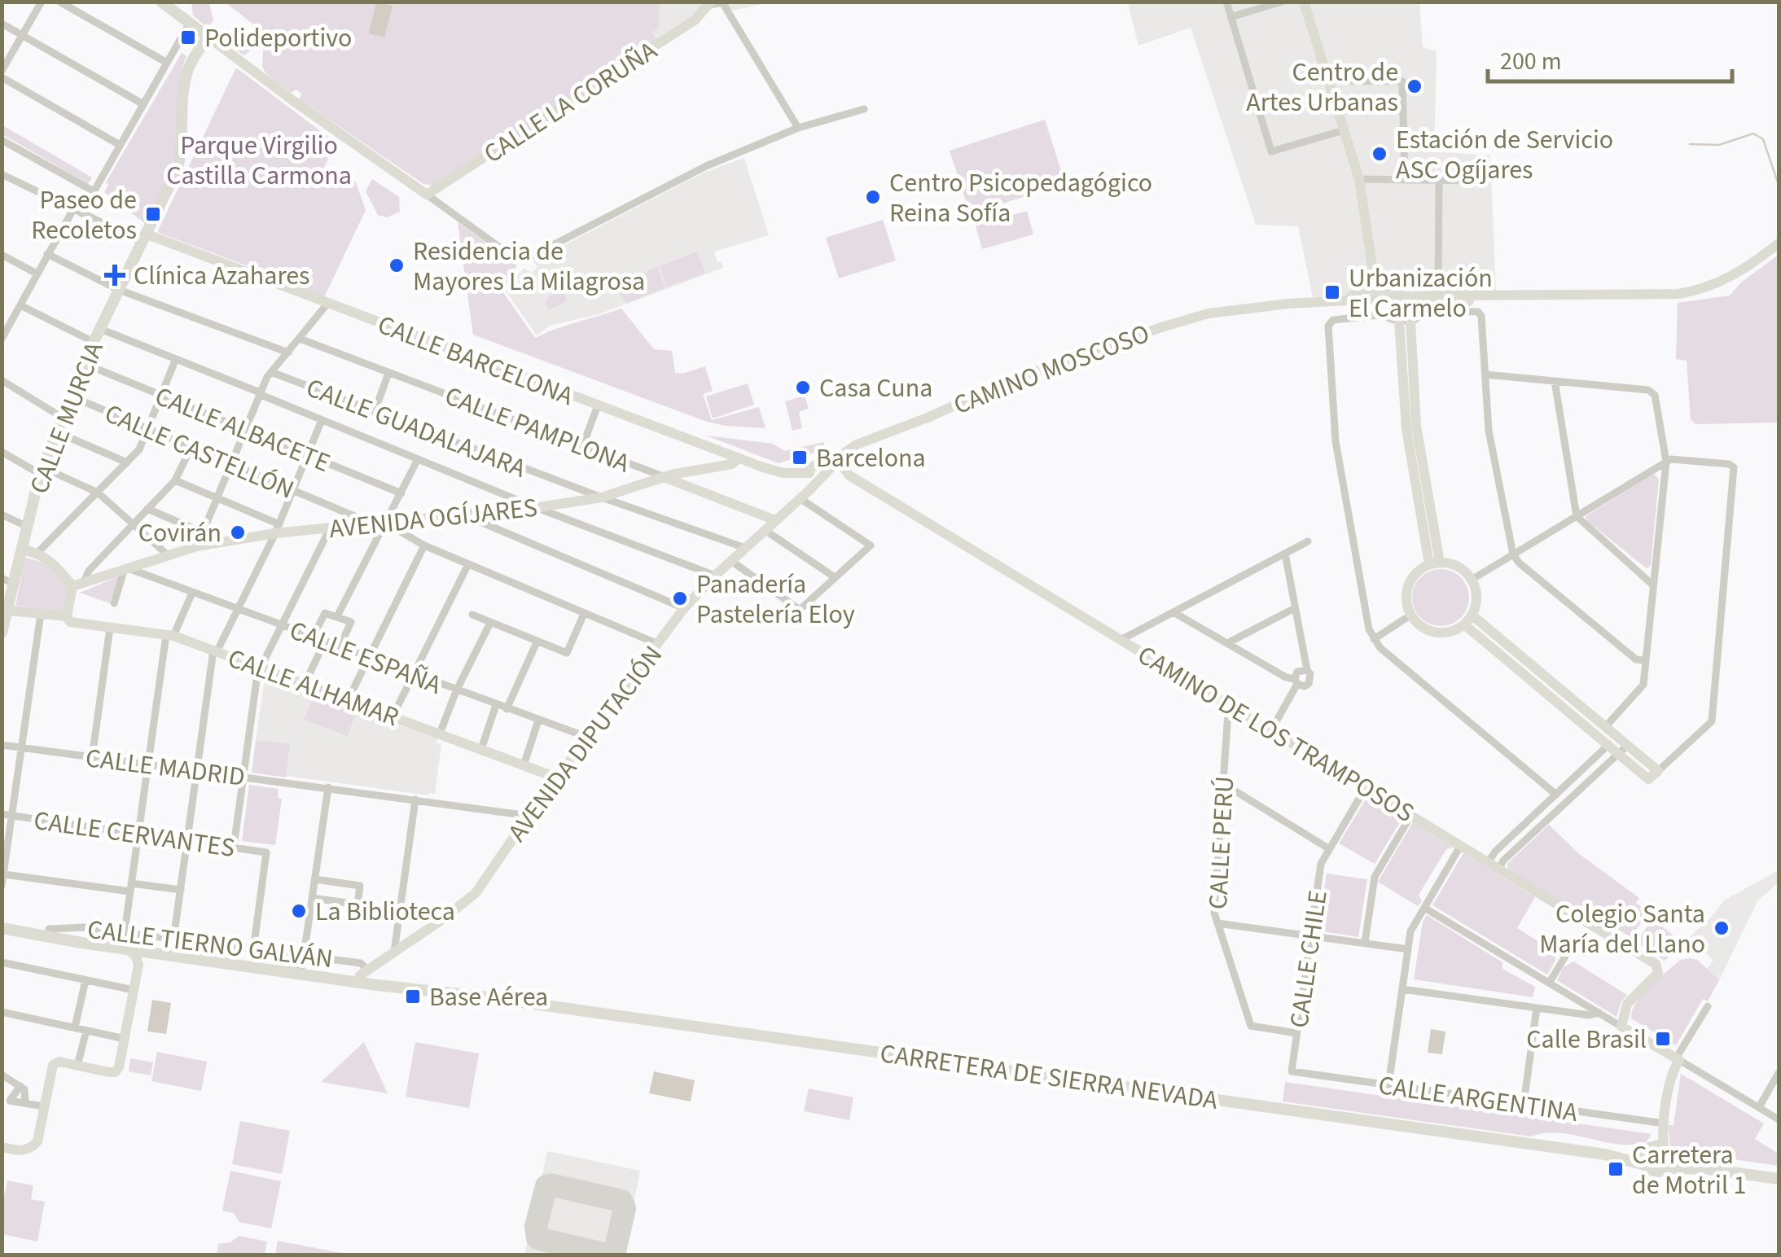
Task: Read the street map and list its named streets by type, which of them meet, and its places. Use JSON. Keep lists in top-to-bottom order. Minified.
{"streets":{"main road":["CALLE MURCIA","CALLE TIERNO GALVÁN","CARRETERA DE SIERRA NEVADA"],"street":["CALLE LA CORUÑA","CALLE BARCELONA","CAMINO MOSCOSO","CALLE GUADALAJARA","CALLE ALBACETE","CALLE PAMPLONA","CALLE CASTELLÓN","AVENIDA OGÍJARES","CALLE ESPAÑA","CALLE ALHAMAR","CAMINO DE LOS TRAMPOSOS","AVENIDA DIPUTACIÓN","CALLE MADRID","CALLE CERVANTES","CALLE PERÚ","CALLE CHILE","CALLE ARGENTINA"]},"crossings":[["CALLE BARCELONA","CAMINO MOSCOSO"],["CALLE BARCELONA","CALLE MURCIA"],["CALLE BARCELONA","AVENIDA OGÍJARES"],["CALLE BARCELONA","AVENIDA DIPUTACIÓN"],["CAMINO MOSCOSO","CAMINO DE LOS TRAMPOSOS"],["CAMINO MOSCOSO","AVENIDA DIPUTACIÓN"],["CALLE MURCIA","CALLE ALBACETE"],["CALLE MURCIA","CALLE CASTELLÓN"],["CALLE MURCIA","CALLE ALHAMAR"],["CALLE GUADALAJARA","AVENIDA OGÍJARES"],["CALLE GUADALAJARA","AVENIDA DIPUTACIÓN"],["CALLE PAMPLONA","AVENIDA OGÍJARES"],["CALLE PAMPLONA","AVENIDA DIPUTACIÓN"],["CALLE CASTELLÓN","AVENIDA OGÍJARES"],["AVENIDA OGÍJARES","CALLE ESPAÑA"],["CALLE ESPAÑA","AVENIDA DIPUTACIÓN"],["CALLE ALHAMAR","AVENIDA DIPUTACIÓN"],["CAMINO DE LOS TRAMPOSOS","CALLE PERÚ"],["CAMINO DE LOS TRAMPOSOS","CALLE CHILE"],["AVENIDA DIPUTACIÓN","CALLE MADRID"],["AVENIDA DIPUTACIÓN","CALLE TIERNO GALVÁN"],["AVENIDA DIPUTACIÓN","CARRETERA DE SIERRA NEVADA"],["CALLE CERVANTES","CALLE TIERNO GALVÁN"],["CALLE PERÚ","CALLE CHILE"],["CALLE TIERNO GALVÁN","CARRETERA DE SIERRA NEVADA"],["CALLE CHILE","CALLE ARGENTINA"]],"parks":["Parque Virgilio Castilla Carmona"],"places":{"transit":["Polideportivo","Paseo de Recoletos","Urbanización El Carmelo","Barcelona","Base Aérea","Calle Brasil","Carretera de Motril 1"],"other":["Centro de Artes Urbanas","Estación de Servicio ASC Ogíjares","Centro Psicopedagógico Reina Sofía","Residencia de Mayores La Milagrosa","Casa Cuna","Covirán","Panadería Pastelería Eloy","La Biblioteca","Colegio Santa María del Llano"],"health":["Clínica Azahares"]},"scale_bar":"200 m"}
